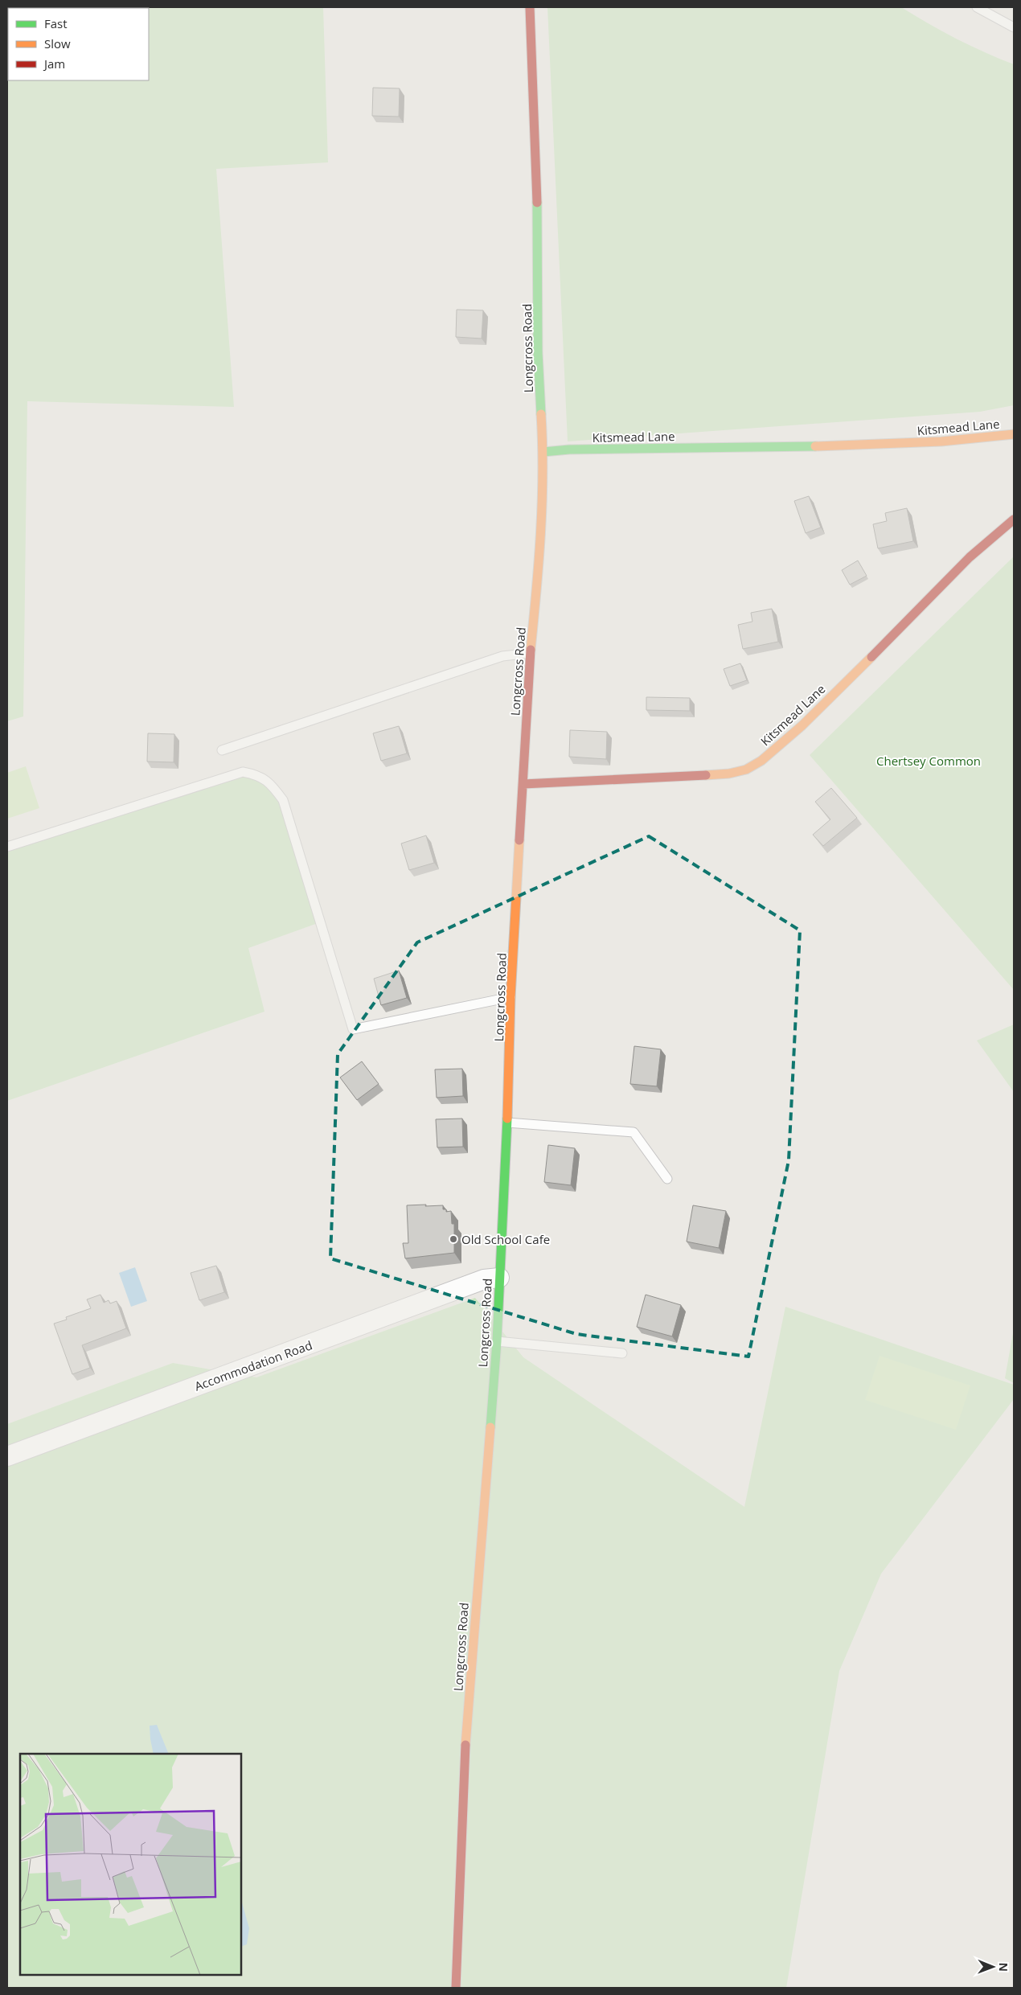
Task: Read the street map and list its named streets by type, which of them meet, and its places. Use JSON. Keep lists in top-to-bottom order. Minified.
{"streets":{"main road":["Longcross Road","Kitsmead Lane"],"street":["Accommodation Road"]},"crossings":[["Longcross Road","Kitsmead Lane"],["Longcross Road","Accommodation Road"]],"parks":["Chertsey Common"],"places":["Old School Cafe"],"legend":["Fast","Slow","Jam"],"north":"right"}
